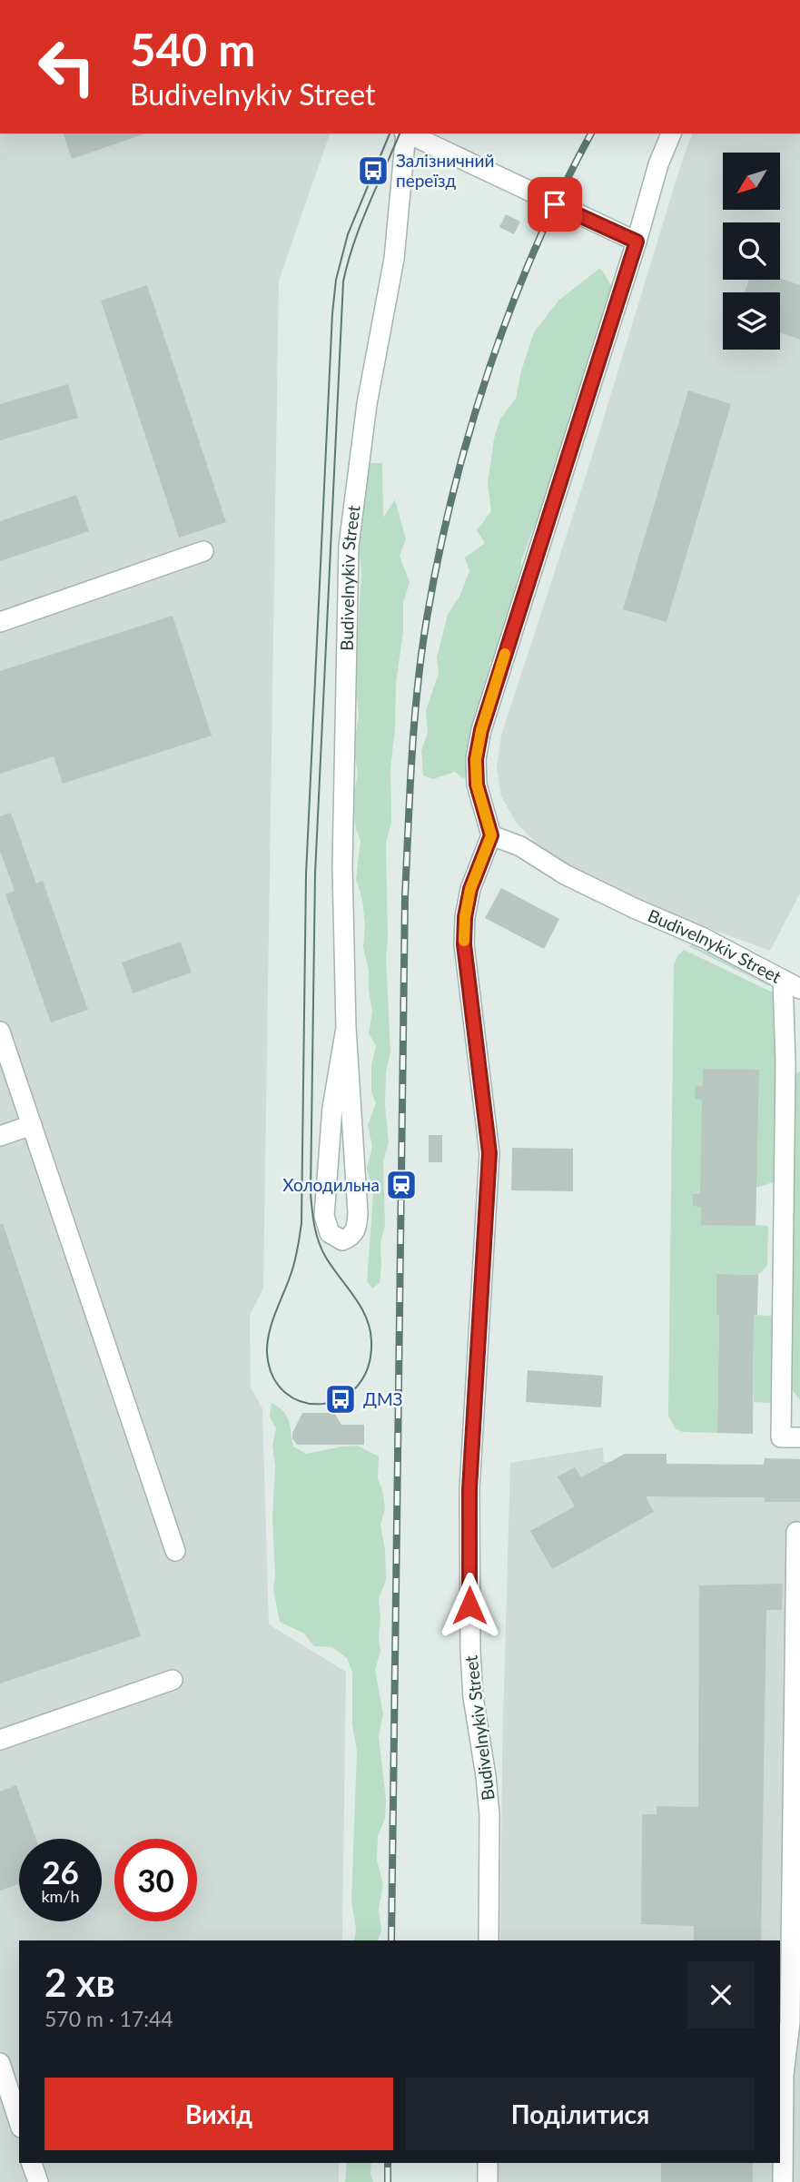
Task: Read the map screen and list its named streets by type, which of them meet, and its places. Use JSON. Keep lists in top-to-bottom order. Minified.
{"streets":{"street":["Budivelnykiv Street"]},"places":{"bus stop":["Залізничний переїзд","ДМЗ"],"station":["Холодильна"]},"north":"bottom left","page":{"turn":["540 m","Budivelnykiv Street"],"speed":"26 km/h","limit":"30","heading":["2 хв","570 m · 17:44"],"buttons":["Вихід","Поділитися"]}}
